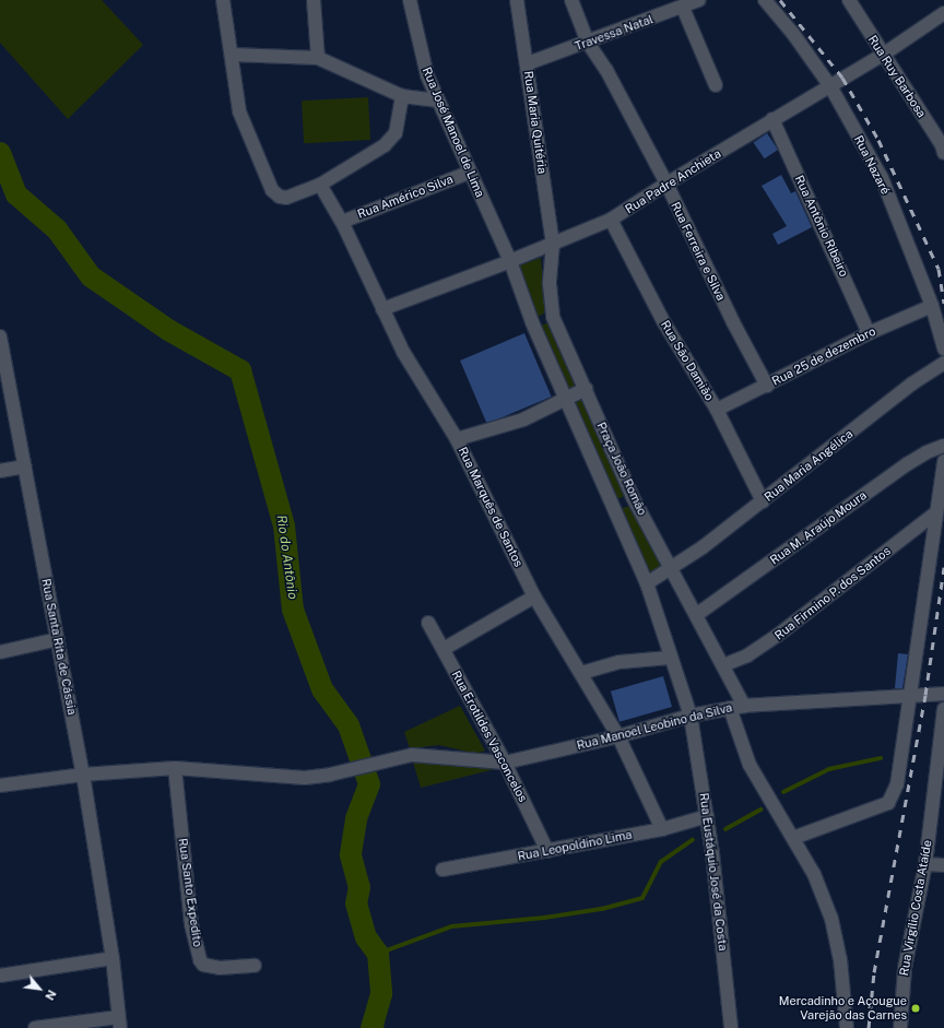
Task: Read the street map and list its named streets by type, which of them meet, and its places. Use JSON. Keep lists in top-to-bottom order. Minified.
{"streets":{"street":["Travessa Natal","Rua Ruy Barbosa","Rua Maria Quitéria","Rua José Manoel de Lima","Rua Nazaré","Rua Padre Anchieta","Rua Américo Silva","Rua Antônio Ribeiro","Rua Ferreira e Silva","Rua 25 de dezembro","Rua São Damião","Rua Maria Angélica","Praça João Romão","Rua Marquês de Santos","Rua M. Araújo Moura","Rua Firmino P. dos Santos","Rua Santa Rita de Cássia","Rua Manoel Leobino da Silva","Rua Erotildes Vasconcelos","Rua Leopoldino Lima","Rua Eustáquio José da Costa","Rua Santo Expedito","Rua Virgílio Costa Ataíde"]},"crossings":[["Travessa Natal","Rua Maria Quitéria"],["Travessa Natal","Rua Ferreira e Silva"],["Rua Ruy Barbosa","Rua Padre Anchieta"],["Rua Maria Quitéria","Rua Padre Anchieta"],["Rua Maria Quitéria","Praça João Romão"],["Rua José Manoel de Lima","Rua Padre Anchieta"],["Rua José Manoel de Lima","Rua Américo Silva"],["Rua José Manoel de Lima","Praça João Romão"],["Rua Nazaré","Rua Padre Anchieta"],["Rua Nazaré","Rua 25 de dezembro"],["Rua Padre Anchieta","Rua Antônio Ribeiro"],["Rua Padre Anchieta","Rua Ferreira e Silva"],["Rua Padre Anchieta","Rua São Damião"],["Rua Padre Anchieta","Praça João Romão"],["Rua Padre Anchieta","Rua Marquês de Santos"],["Rua Américo Silva","Rua Marquês de Santos"],["Rua Antônio Ribeiro","Rua 25 de dezembro"],["Rua Ferreira e Silva","Rua 25 de dezembro"],["Rua 25 de dezembro","Rua São Damião"],["Rua São Damião","Rua Maria Angélica"],["Rua Maria Angélica","Praça João Romão"],["Praça João Romão","Rua M. Araújo Moura"],["Praça João Romão","Rua Firmino P. dos Santos"],["Praça João Romão","Rua Manoel Leobino da Silva"],["Praça João Romão","Rua Eustáquio José da Costa"],["Rua Marquês de Santos","Rua Manoel Leobino da Silva"],["Rua Marquês de Santos","Rua Leopoldino Lima"],["Rua Santa Rita de Cássia","Rua Manoel Leobino da Silva"],["Rua Manoel Leobino da Silva","Rua Erotildes Vasconcelos"],["Rua Manoel Leobino da Silva","Rua Eustáquio José da Costa"],["Rua Manoel Leobino da Silva","Rua Santo Expedito"],["Rua Erotildes Vasconcelos","Rua Leopoldino Lima"],["Rua Leopoldino Lima","Rua Eustáquio José da Costa"]],"water":["Rio do Antônio"],"places":["Mercadinho e Açougue Varejão das Carnes"],"north":"bottom right"}
